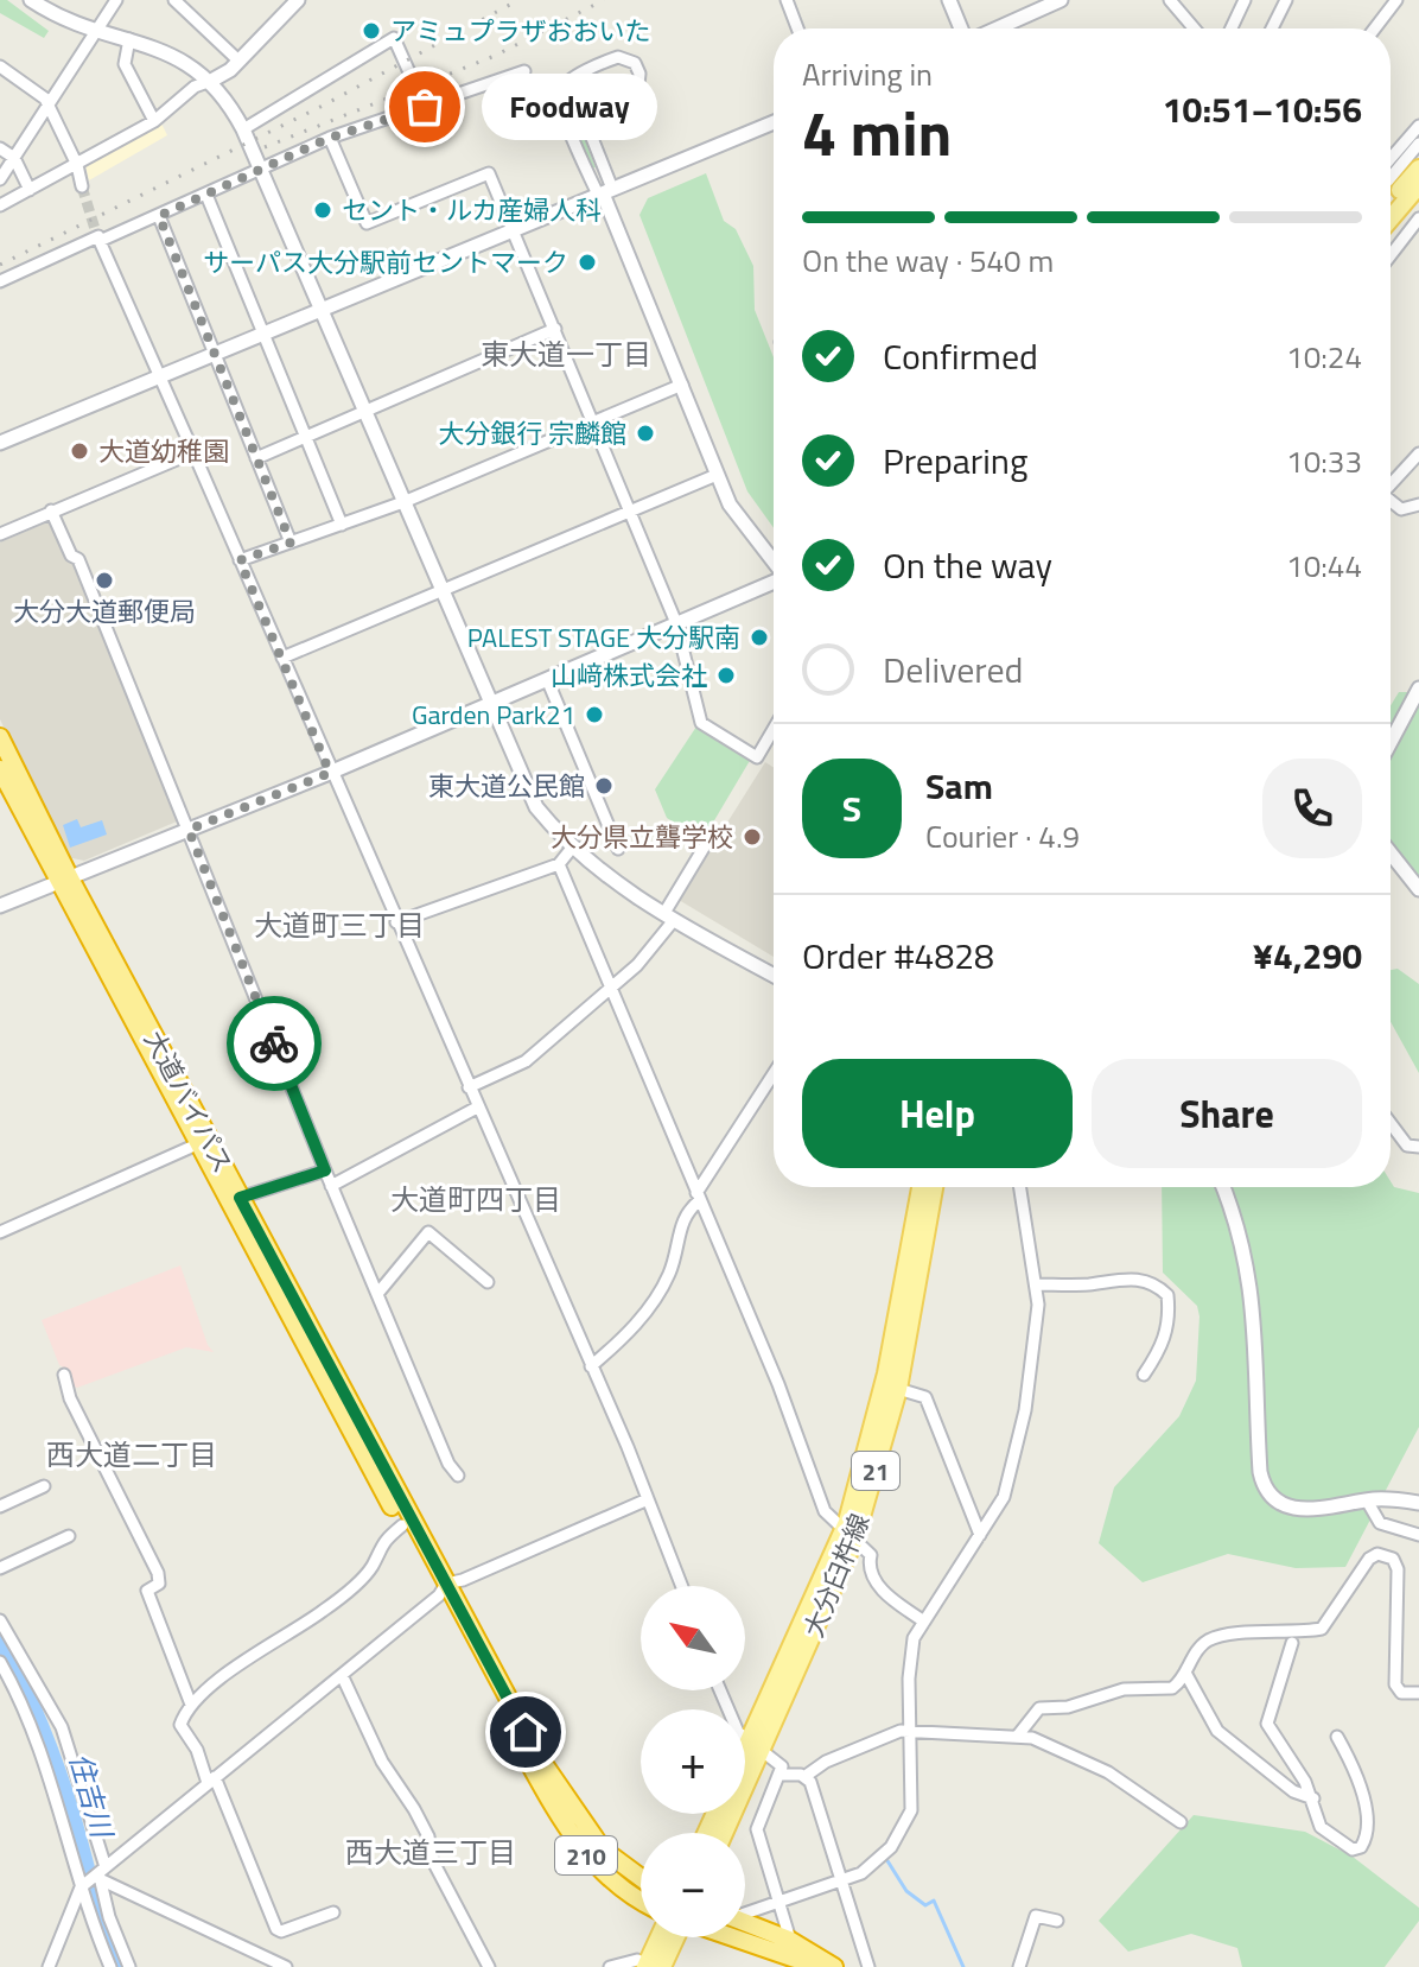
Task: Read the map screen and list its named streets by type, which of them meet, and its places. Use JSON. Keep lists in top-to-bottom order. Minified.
{"streets":{"highway":["大道バイパス","210"],"main road":["21","大分臼杵線"]},"districts":["東大道一丁目","大道町三丁目","大道町四丁目","西大道二丁目","西大道三丁目"],"water":["住吉川"],"places":["アミュプラザおおいた","Foodway","セント・ルカ産婦人科","サーパス大分駅前セントマーク","大分銀行 宗麟館","大道幼稚園","大分大道郵便局","PALEST STAGE 大分駅南","山﨑株式会社","Garden Park21","東大道公民館","大分県立聾学校"],"north":"top left","page":{"heading":["4 min","Arriving in","10:51–10:56"],"panel":["Sam","Courier · 4.9","Order #4828","¥4,290"],"bubble":"Foodway","bar":"On the way · 540 m","list":[["Confirmed","10:24"],["Preparing","10:33"],["On the way","10:44"],"Delivered"],"round":"S","buttons":["Help","Share"],"map_buttons":["+","−"]}}
